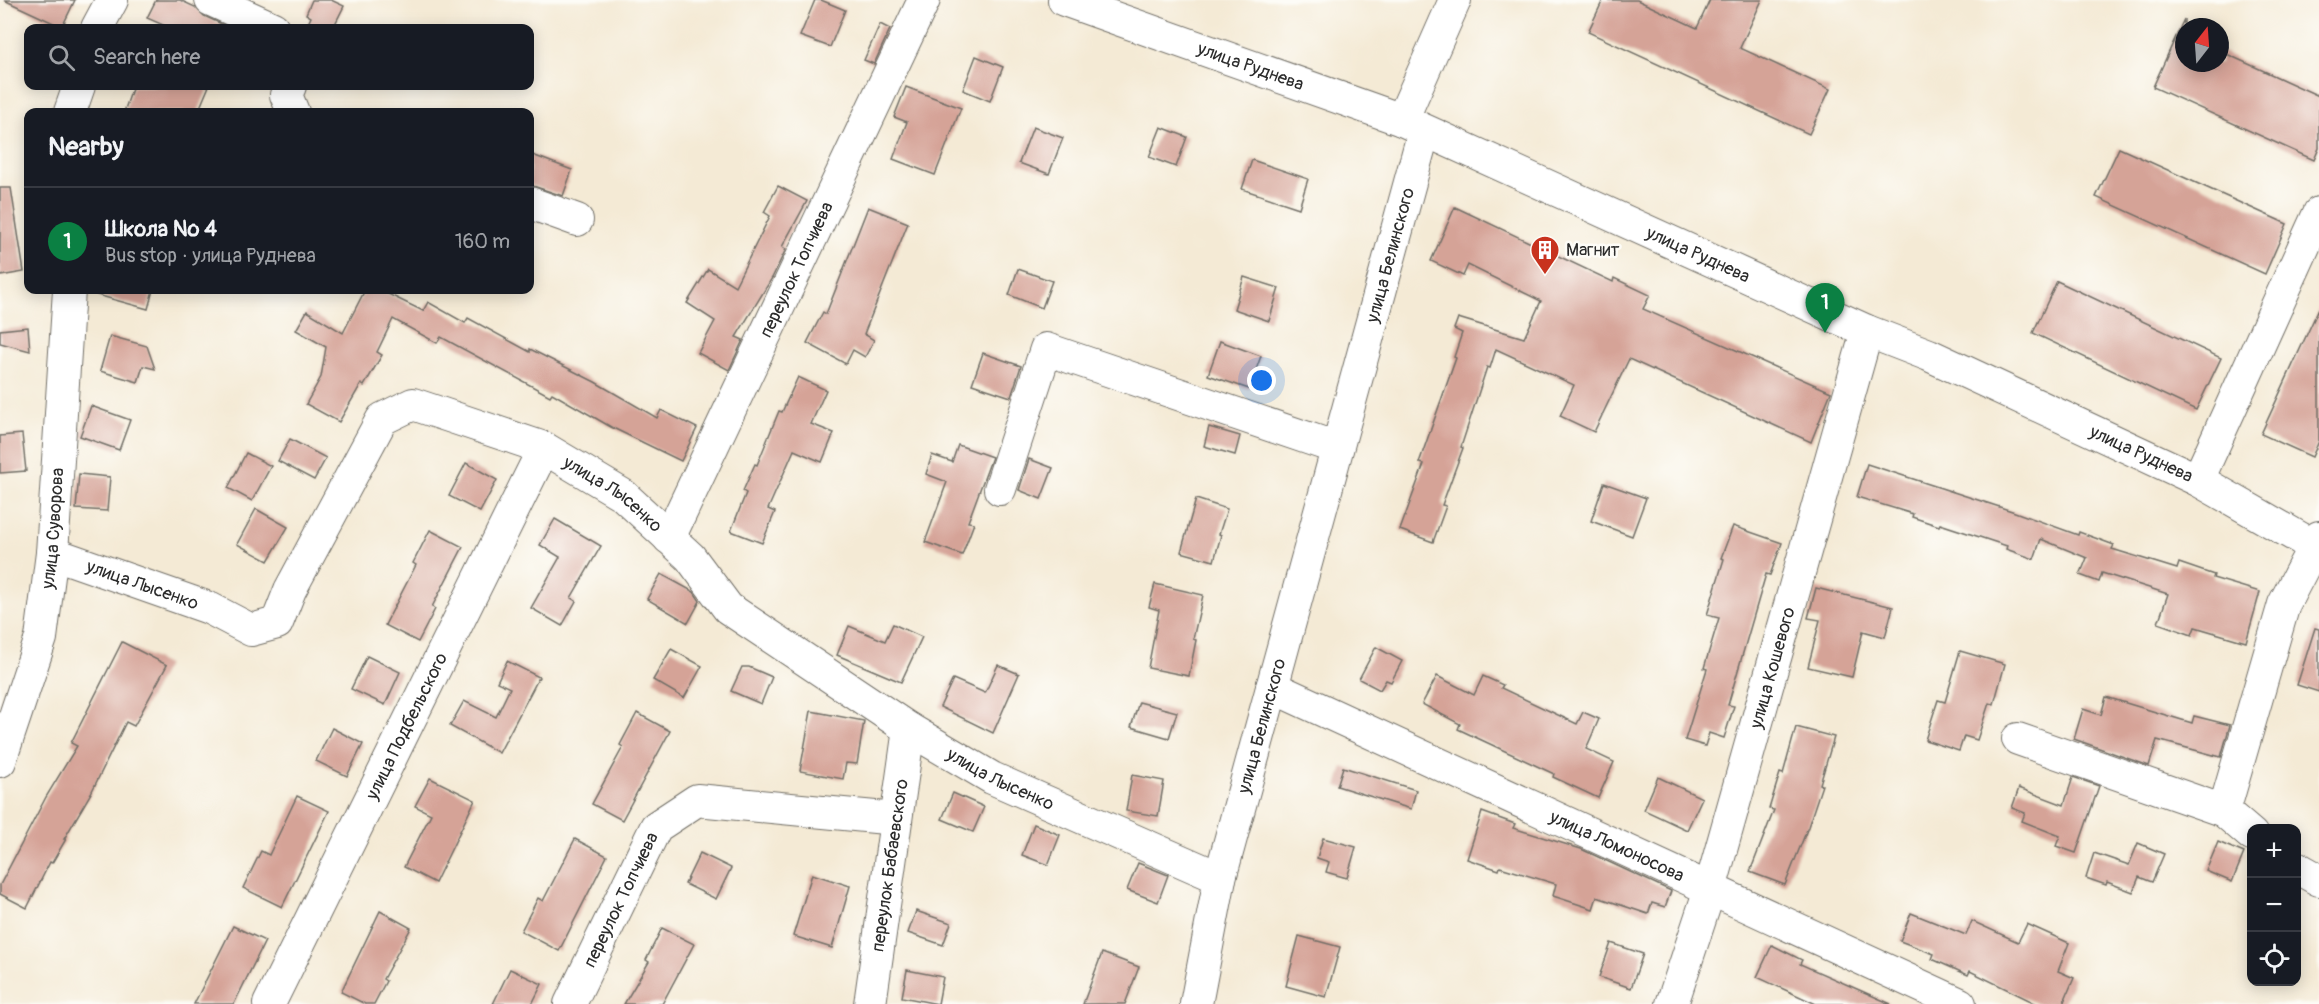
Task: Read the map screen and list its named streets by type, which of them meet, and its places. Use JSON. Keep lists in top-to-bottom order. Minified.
{"streets":{"street":["улица Руднева","улица Белинского","переулок Топчиева","улица Лысенко","улица Суворова","улица Кошевого","улица Подбельского","улица Ломоносова","переулок Бабаевского"]},"crossings":[["улица Руднева","улица Белинского"],["улица Руднева","улица Кошевого"],["улица Белинского","улица Лысенко"],["улица Белинского","улица Ломоносова"],["переулок Топчиева","улица Лысенко"],["переулок Топчиева","переулок Бабаевского"],["улица Лысенко","улица Суворова"],["улица Лысенко","улица Подбельского"],["улица Лысенко","переулок Бабаевского"],["улица Кошевого","улица Ломоносова"]],"places":{"building":["Магнит"]},"north":"top","page":{"search":"Search here","heading":"Nearby","list":[{"mark":"1","name":"Школа № 4","note":"Bus stop · улица Руднева","value":"160 m"}],"pins":"1","map_buttons":["+","−"]}}
